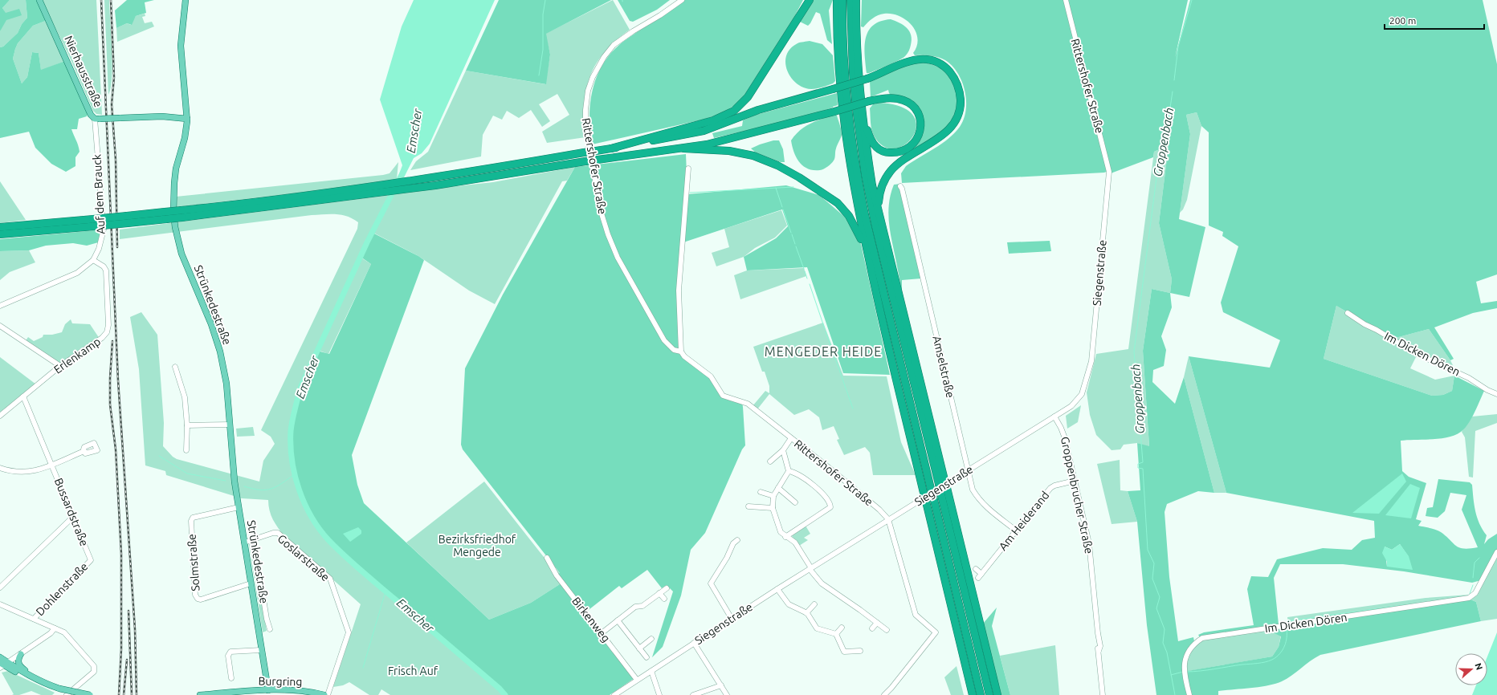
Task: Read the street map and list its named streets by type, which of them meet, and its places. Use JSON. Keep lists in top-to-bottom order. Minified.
{"streets":{"main road":["Nierhausstraße","Strünkedestraße","Burgring"],"street":["Rittershofer Straße","Auf dem Brauck","Siegenstraße","Im Dicken Dören","Erlenkamp","Amselstraße","Groppenbrucher Straße","Bussardstraße","Am Heiderand","Goslarstraße","Solmstraße","Dohlenstraße","Birkenweg"]},"crossings":[["Nierhausstraße","Auf dem Brauck"],["Nierhausstraße","Strünkedestraße"],["Rittershofer Straße","Siegenstraße"],["Auf dem Brauck","Erlenkamp"],["Siegenstraße","Amselstraße"],["Siegenstraße","Groppenbrucher Straße"],["Siegenstraße","Birkenweg"],["Strünkedestraße","Goslarstraße"],["Strünkedestraße","Solmstraße"],["Strünkedestraße","Burgring"],["Erlenkamp","Bussardstraße"],["Amselstraße","Am Heiderand"],["Groppenbrucher Straße","Am Heiderand"],["Bussardstraße","Dohlenstraße"]],"districts":["MENGEDER HEIDE"],"water":["Emscher","Groppenbach"],"parks":["Bezirksfriedhof Mengede","Frisch Auf"],"scale_bar":"200 m","north":"right"}
